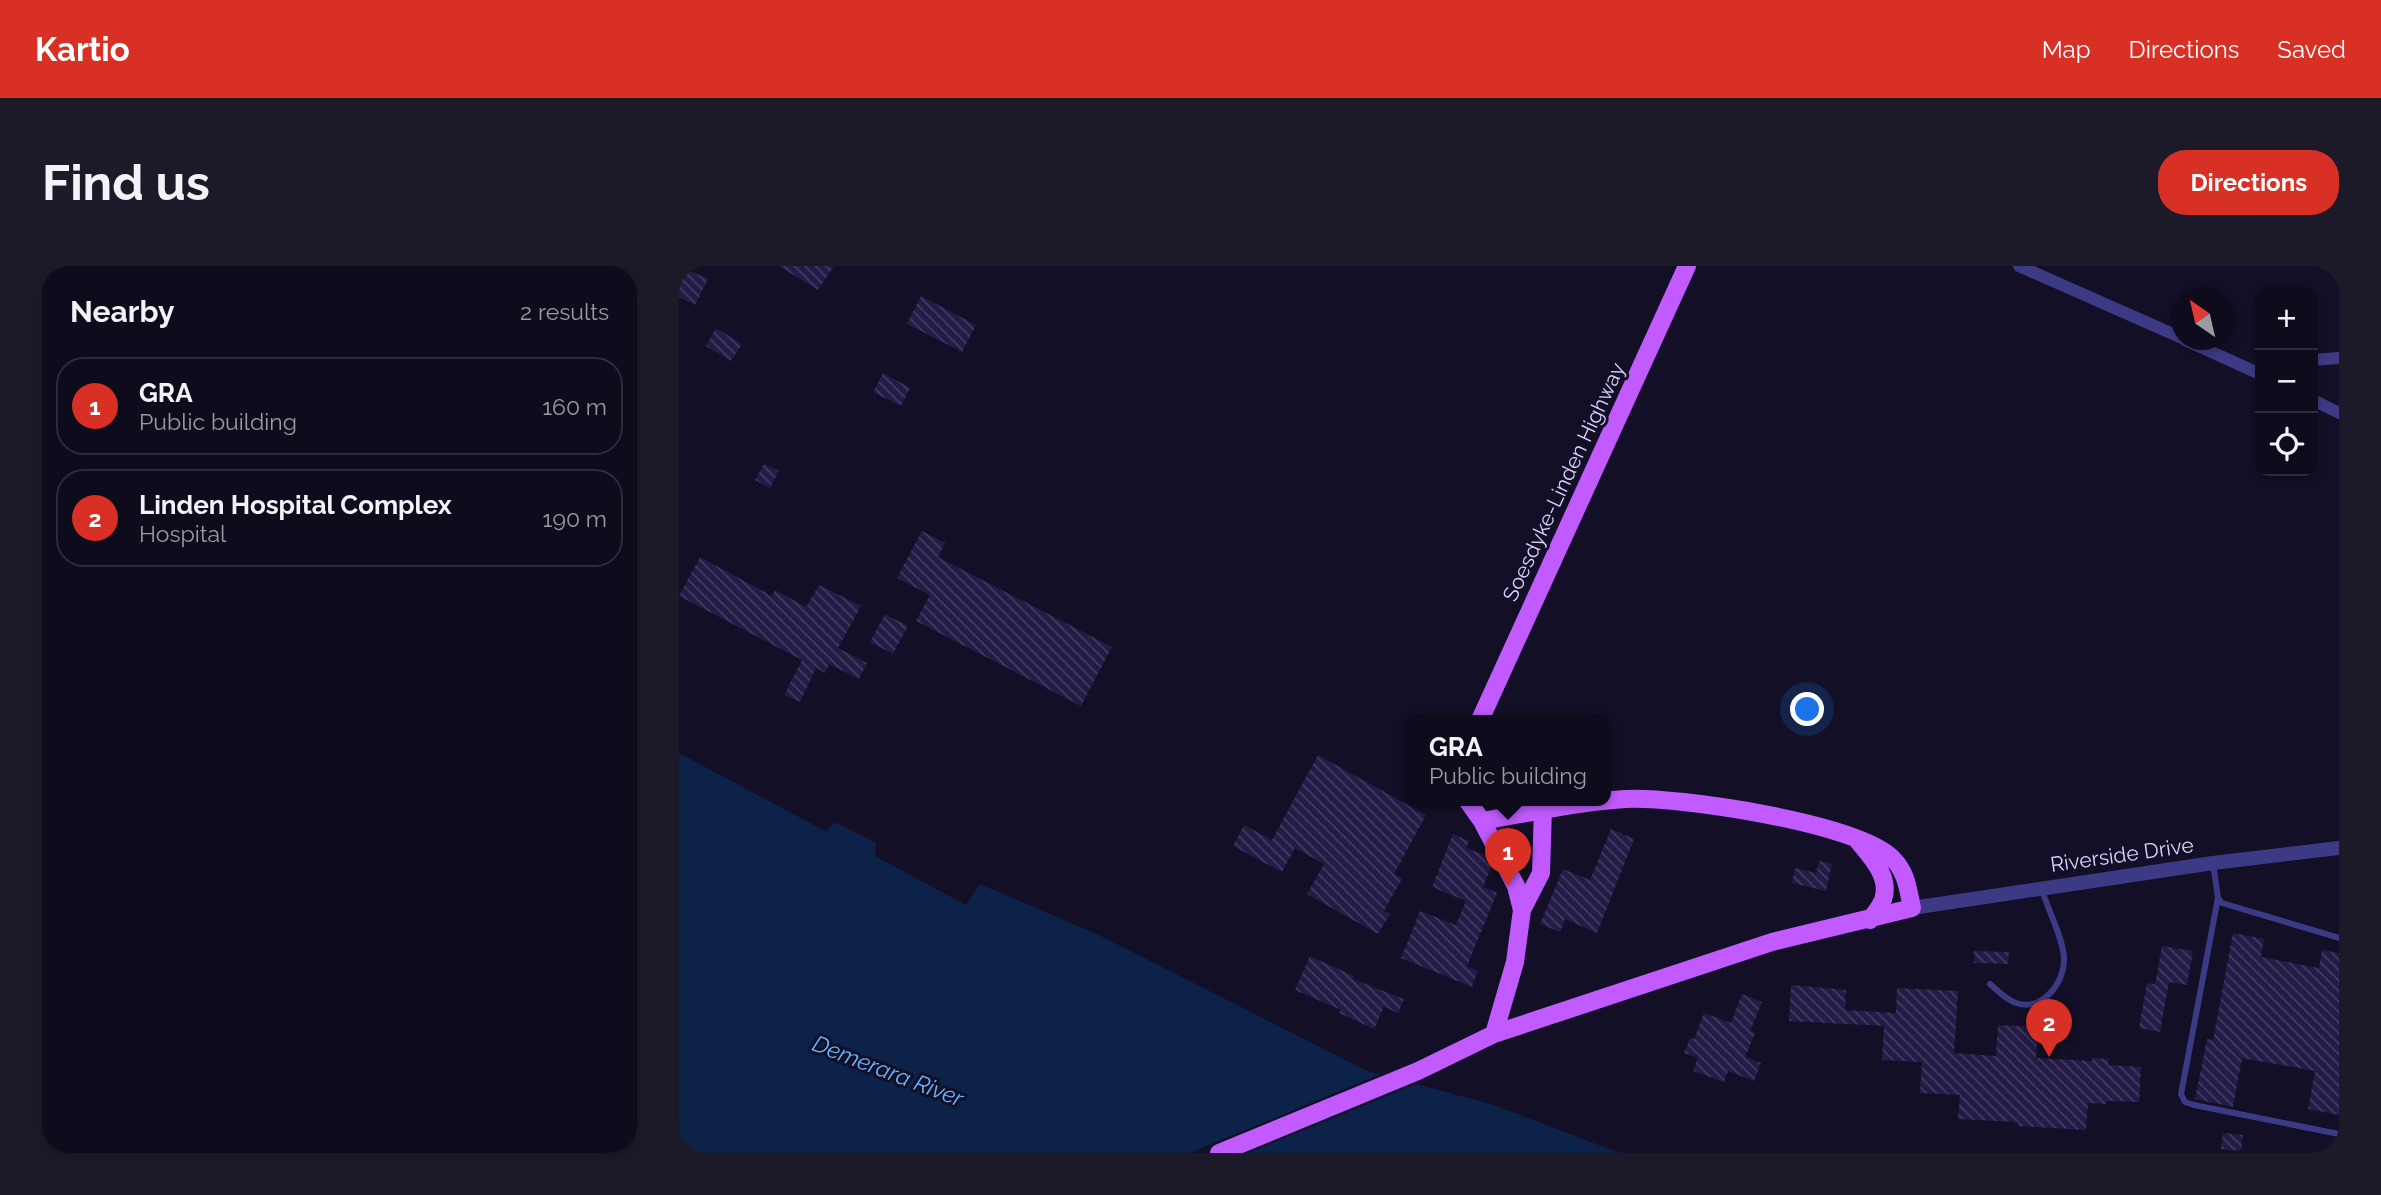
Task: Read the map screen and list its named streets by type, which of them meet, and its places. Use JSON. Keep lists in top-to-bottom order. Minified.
{"streets":{"main road":["Soesdyke-Linden Highway"],"street":["Riverside Drive"]},"water":["Demerara River"],"north":"top left","page":{"header":"Kartio","nav":["Map","Directions","Saved"],"buttons":"Directions","title":"Find us","heading":["Nearby","2 results"],"map_buttons":["+","−"],"list":[{"mark":"1","name":"GRA","note":"Public building","value":"160 m"},{"mark":"2","name":"Linden Hospital Complex","note":"Hospital","value":"190 m"}],"popup":["GRA","Public building"],"pins":["1","2"]}}
